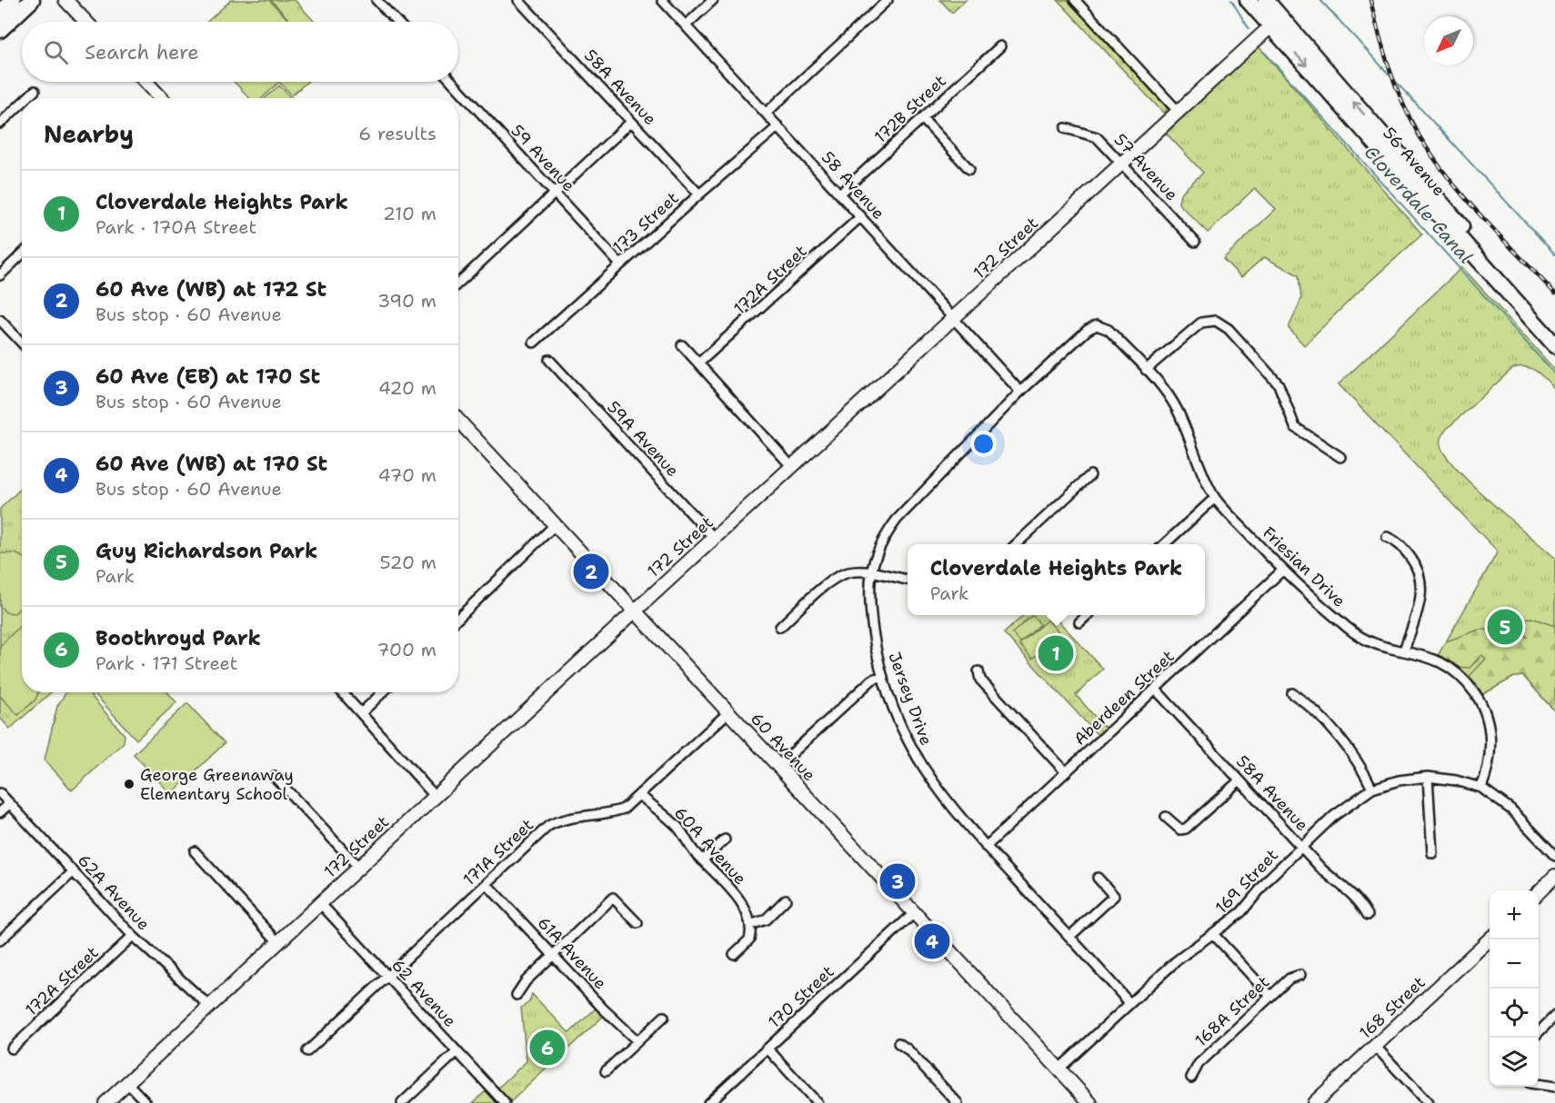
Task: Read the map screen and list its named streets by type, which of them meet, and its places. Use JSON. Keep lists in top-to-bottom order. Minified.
{"streets":{"highway":["56 Avenue"],"street":["58A Avenue","172B Street","59 Avenue","57 Avenue","58 Avenue","173 Street","172 Street","172A Street","59A Avenue","Friesian Drive","Aberdeen Street","Jersey Drive","60 Avenue","60A Avenue","171A Street","169 Street","62A Avenue","61A Avenue","62 Avenue","170 Street","168 Street","168A Street"]},"crossings":[["58A Avenue","173 Street"],["58A Avenue","Aberdeen Street"],["58A Avenue","169 Street"],["172B Street","58 Avenue"],["59 Avenue","173 Street"],["56 Avenue","172 Street"],["57 Avenue","172 Street"],["58 Avenue","173 Street"],["58 Avenue","172 Street"],["58 Avenue","172A Street"],["58 Avenue","Jersey Drive"],["172 Street","59A Avenue"],["172 Street","60 Avenue"],["172 Street","62A Avenue"],["172 Street","62 Avenue"],["172A Street","62A Avenue"],["Friesian Drive","Aberdeen Street"],["Friesian Drive","Jersey Drive"],["Friesian Drive","169 Street"],["Aberdeen Street","Jersey Drive"],["Jersey Drive","169 Street"],["60 Avenue","171A Street"],["60 Avenue","169 Street"],["60 Avenue","170 Street"],["60A Avenue","171A Street"],["171A Street","61A Avenue"],["171A Street","62 Avenue"]],"water":["Cloverdale Canal"],"places":["George Greenaway Elementary School"],"north":"bottom left","page":{"search":"Search here","heading":["Nearby","6 results"],"list":[{"mark":"1","name":"Cloverdale Heights Park","note":"Park · 170A Street","value":"210 m"},{"mark":"2","name":"60 Ave (WB) at 172 St","note":"Bus stop · 60 Avenue","value":"390 m"},{"mark":"3","name":"60 Ave (EB) at 170 St","note":"Bus stop · 60 Avenue","value":"420 m"},{"mark":"4","name":"60 Ave (WB) at 170 St","note":"Bus stop · 60 Avenue","value":"470 m"},{"mark":"5","name":"Guy Richardson Park","note":"Park","value":"520 m"},{"mark":"6","name":"Boothroyd Park","note":"Park · 171 Street","value":"700 m"}],"popup":["Cloverdale Heights Park","Park"],"pins":["2","5","1","3","4","6"],"map_buttons":["+","−"]}}
